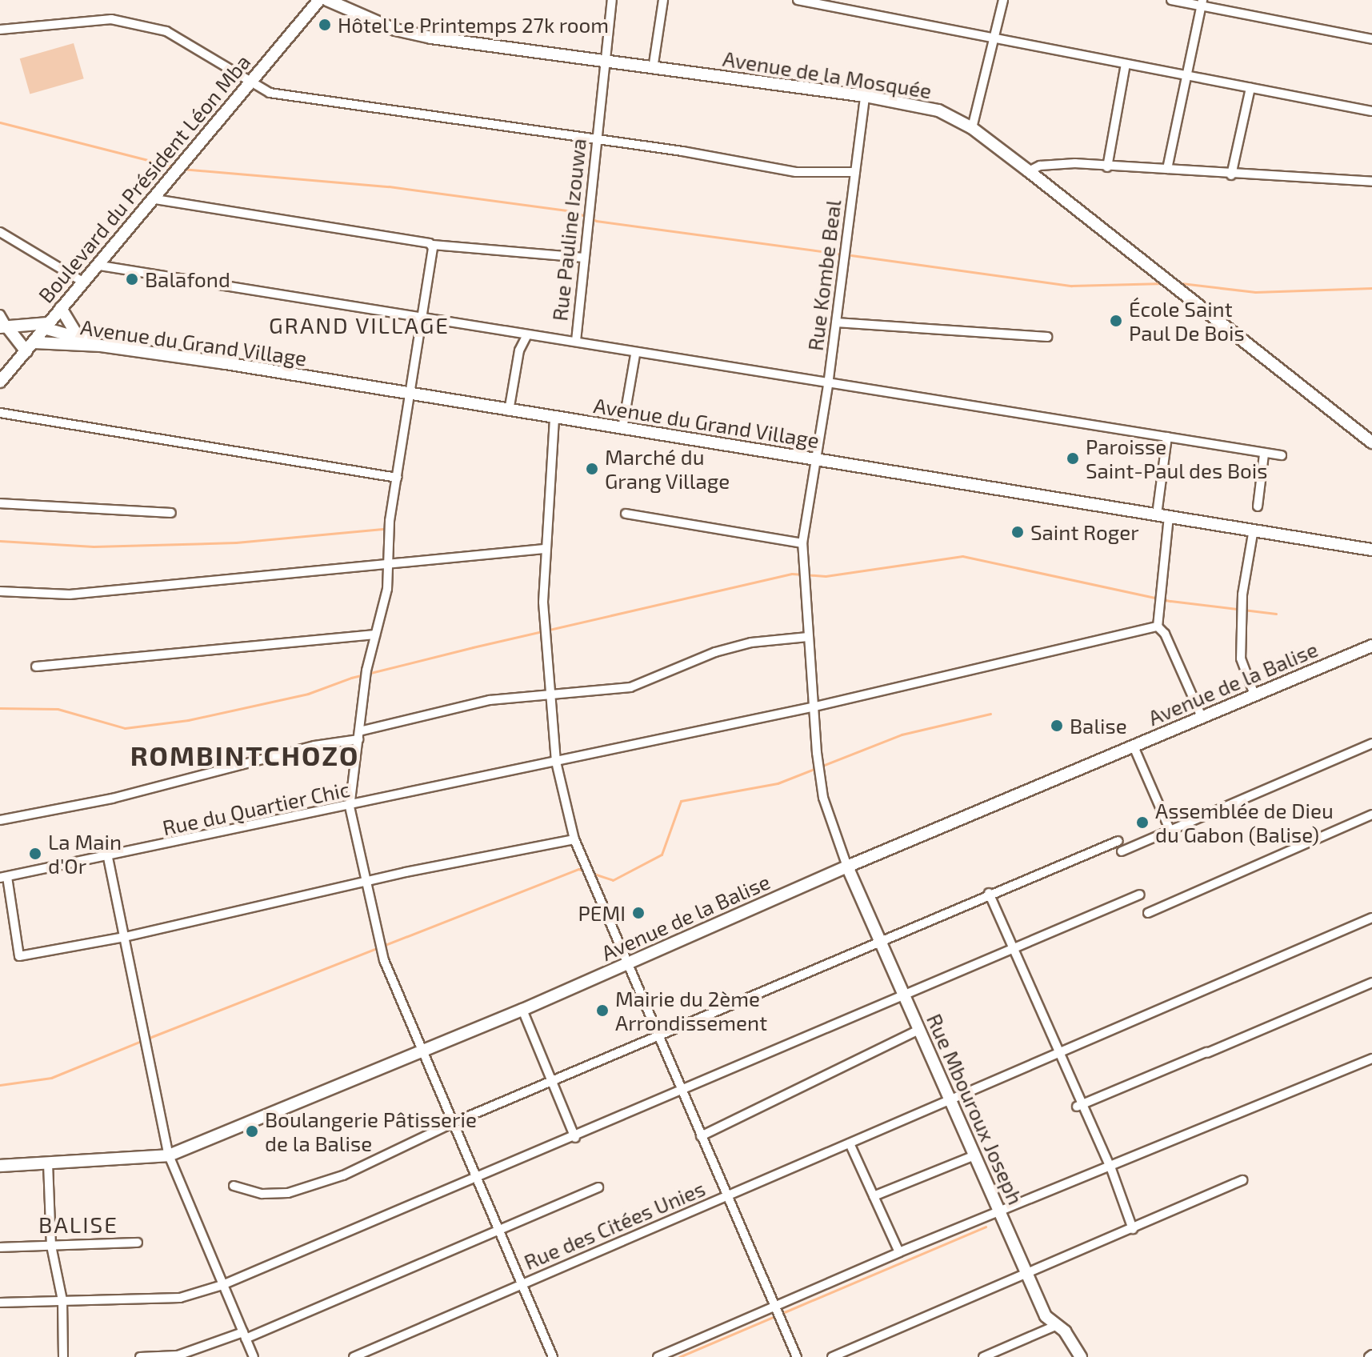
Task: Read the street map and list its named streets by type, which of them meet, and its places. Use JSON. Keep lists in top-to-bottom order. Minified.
{"streets":{"street":["Avenue de la Mosquée","Boulevard du Président Léon Mba","Rue Pauline Izouwa","Rue Kombe Beal","Avenue du Grand Village","Avenue de la Balise","Rue du Quartier Chic","Rue Mbouroux Joseph","Rue des Citées Unies"]},"crossings":[["Avenue de la Mosquée","Rue Pauline Izouwa"],["Avenue de la Mosquée","Rue Kombe Beal"],["Boulevard du Président Léon Mba","Avenue du Grand Village"],["Rue Pauline Izouwa","Rue Kombe Beal"],["Rue Kombe Beal","Avenue du Grand Village"],["Rue Kombe Beal","Avenue de la Balise"],["Rue Kombe Beal","Rue du Quartier Chic"],["Rue Kombe Beal","Rue Mbouroux Joseph"],["Avenue de la Balise","Rue Mbouroux Joseph"],["Avenue de la Balise","Rue des Citées Unies"],["Rue du Quartier Chic","Rue des Citées Unies"]],"districts":["GRAND VILLAGE","ROMBINTCHOZO","BALISE"],"places":["Hôtel Le Printemps 27k room","Balafond","École Saint Paul De Bois","Paroisse Saint-Paul des Bois","Marché du Grang Village","Saint Roger","Balise","Assemblée de Dieu du Gabon (Balise)","La Main d'Or","PEMI","Mairie du 2ème Arrondissement","Boulangerie Pâtisserie de la Balise"]}
